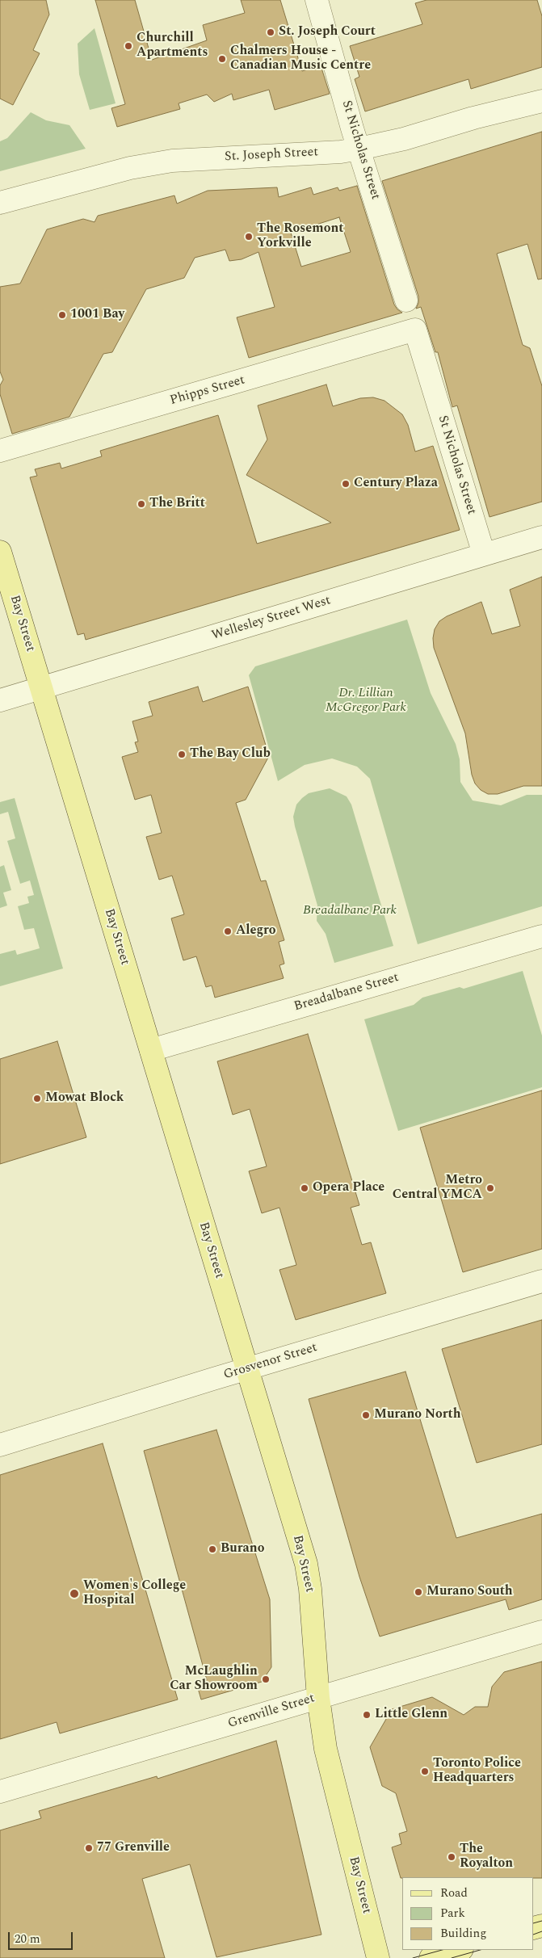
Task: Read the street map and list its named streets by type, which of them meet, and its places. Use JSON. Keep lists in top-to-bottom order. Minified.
{"streets":{"main road":["Bay Street"],"street":["St Nicholas Street","St. Joseph Street","Phipps Street","Wellesley Street West","Breadalbane Street","Grosvenor Street","Grenville Street"]},"crossings":[["St Nicholas Street","St. Joseph Street"],["St Nicholas Street","Phipps Street"],["St Nicholas Street","Wellesley Street West"],["Wellesley Street West","Bay Street"],["Bay Street","Breadalbane Street"],["Bay Street","Grosvenor Street"],["Bay Street","Grenville Street"]],"parks":["Dr. Lillian McGregor Park","Breadalbane Park"],"places":["St. Joseph Court","Churchill Apartments","Chalmers House - Canadian Music Centre","The Rosemont Yorkville","1001 Bay","Century Plaza","The Britt","The Bay Club","Alegro","Mowat Block","Opera Place","Metro Central YMCA","Murano North","Burano","Murano South","Women's College Hospital","McLaughlin Car Showroom","Little Glenn","Toronto Police Headquarters","77 Grenville","The Royalton"],"legend":["Road","Park","Building"],"scale_bar":"20 m"}
